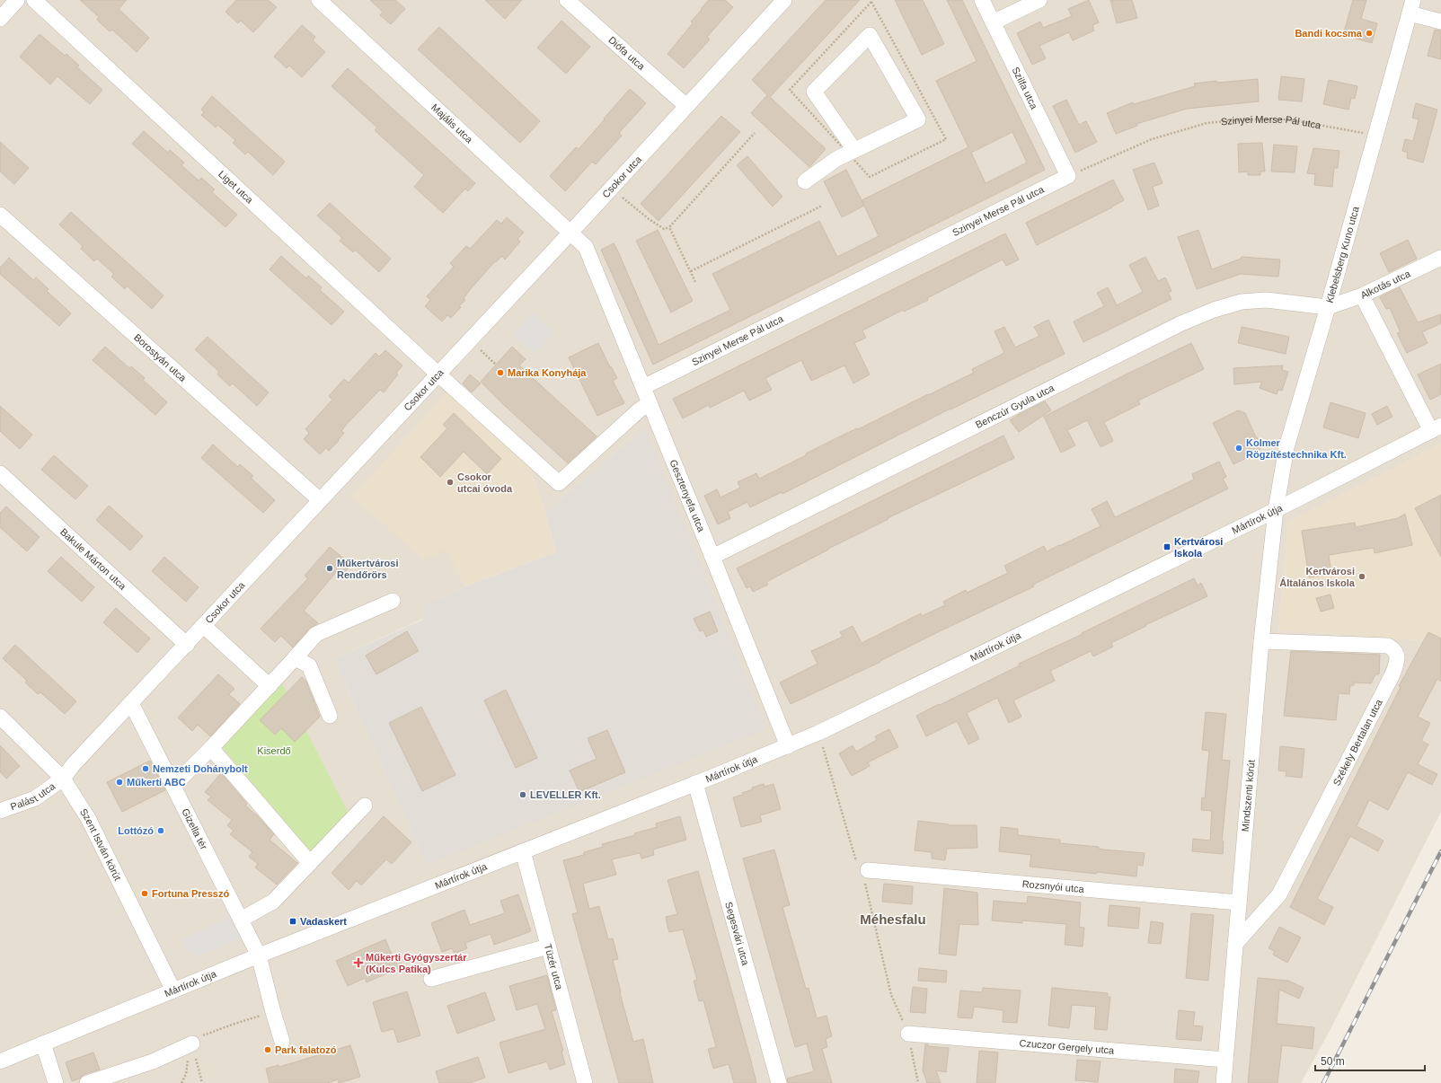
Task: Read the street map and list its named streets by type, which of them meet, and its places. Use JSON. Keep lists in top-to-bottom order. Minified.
{"streets":{"street":["Diófa utca","Szilfa utca","Majális utca","Szinyei Merse Pál utca","Csokor utca","Liget utca","Klebelsberg Kuno utca","Alkotás utca","Borostyán utca","Benczúr Gyula utca","Gesztenyefa utca","Mártírok útja","Bakule Márton utca","Székely Bertalan utca","Palást utca","Mindszenti körút","Gizella tér","Szent István körút","Rozsnyói utca","Segesvári utca","Tüzér utca","Czuczor Gergely utca"]},"crossings":[["Diófa utca","Csokor utca"],["Szilfa utca","Szinyei Merse Pál utca"],["Majális utca","Csokor utca"],["Majális utca","Gesztenyefa utca"],["Szinyei Merse Pál utca","Klebelsberg Kuno utca"],["Szinyei Merse Pál utca","Gesztenyefa utca"],["Csokor utca","Liget utca"],["Csokor utca","Borostyán utca"],["Csokor utca","Bakule Márton utca"],["Csokor utca","Palást utca"],["Csokor utca","Gizella tér"],["Csokor utca","Szent István körút"],["Liget utca","Gesztenyefa utca"],["Klebelsberg Kuno utca","Alkotás utca"],["Klebelsberg Kuno utca","Benczúr Gyula utca"],["Klebelsberg Kuno utca","Mártírok útja"],["Klebelsberg Kuno utca","Mindszenti körút"],["Alkotás utca","Benczúr Gyula utca"],["Benczúr Gyula utca","Gesztenyefa utca"],["Gesztenyefa utca","Mártírok útja"],["Mártírok útja","Mindszenti körút"],["Mártírok útja","Gizella tér"],["Mártírok útja","Szent István körút"],["Mártírok útja","Segesvári utca"],["Mártírok útja","Tüzér utca"],["Székely Bertalan utca","Mindszenti körút"],["Palást utca","Szent István körút"],["Mindszenti körút","Rozsnyói utca"],["Mindszenti körút","Czuczor Gergely utca"]],"districts":["Méhesfalu"],"parks":["Kiserdő"],"places":{"other":["Bandi kocsma","Marika Konyhája","Kolmer Rögzítéstechnika Kft.","Csokor utcai óvoda","Műkertvárosi Rendőrörs","Kertvárosi Általános Iskola","Nemzeti Dohánybolt","Műkerti ABC","LEVELLER Kft.","Lottózó","Fortuna Presszó","Park falatozó"],"transit":["Kertvárosi Iskola","Vadaskert"],"health":["Műkerti Gyógyszertár (Kulcs Patika)"]},"scale_bar":"50 m"}
